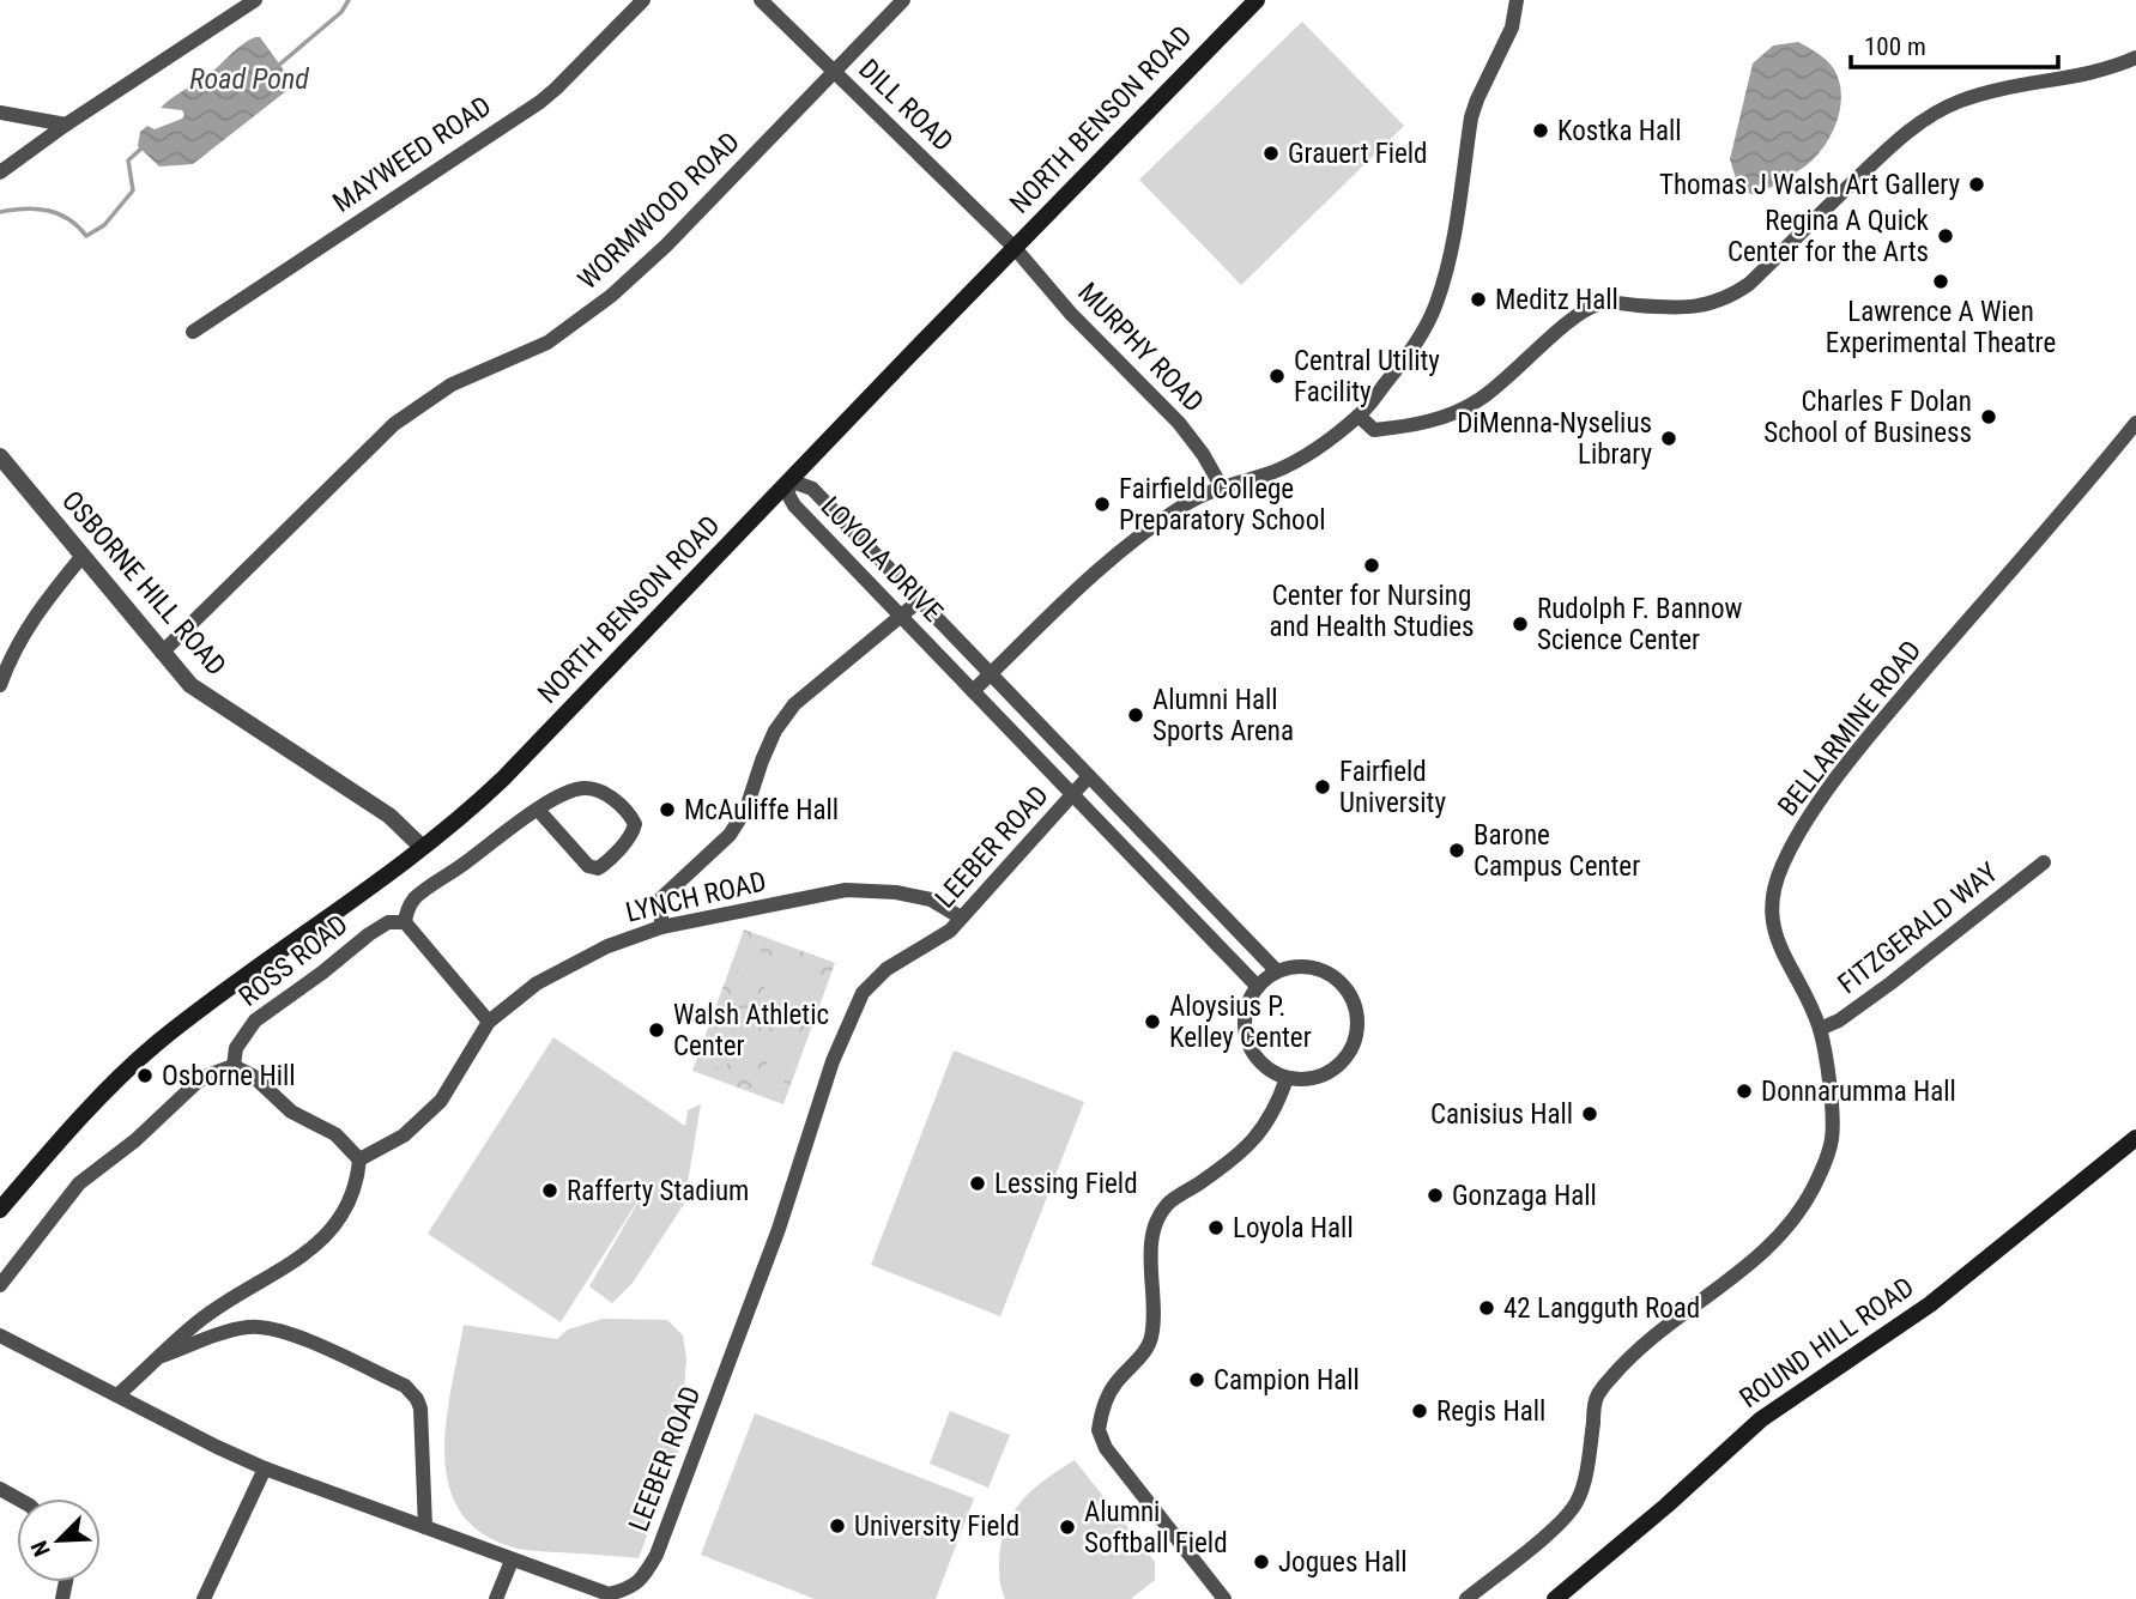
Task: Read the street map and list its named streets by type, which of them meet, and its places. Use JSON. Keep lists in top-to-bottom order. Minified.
{"streets":{"main road":["NORTH BENSON ROAD","ROUND HILL ROAD"],"street":["DILL ROAD","MAYWEED ROAD","WORMWOOD ROAD","MURPHY ROAD","LOYOLA DRIVE","OSBORNE HILL ROAD","BELLARMINE ROAD","LEEBER ROAD","LYNCH ROAD","FITZGERALD WAY","ROSS ROAD"]},"crossings":[["DILL ROAD","NORTH BENSON ROAD"],["DILL ROAD","WORMWOOD ROAD"],["DILL ROAD","MURPHY ROAD"],["NORTH BENSON ROAD","MURPHY ROAD"],["NORTH BENSON ROAD","LOYOLA DRIVE"],["NORTH BENSON ROAD","OSBORNE HILL ROAD"],["WORMWOOD ROAD","OSBORNE HILL ROAD"],["LOYOLA DRIVE","LEEBER ROAD"],["BELLARMINE ROAD","FITZGERALD WAY"],["LEEBER ROAD","LYNCH ROAD"]],"water":["Road Pond"],"places":["Kostka Hall","Grauert Field","Thomas J Walsh Art Gallery","Regina A Quick Center for the Arts","Lawrence A Wien Experimental Theatre","Meditz Hall","Central Utility Facility","Charles F Dolan School of Business","DiMenna-Nyselius Library","Fairfield College Preparatory School","Center for Nursing and Health Studies","Rudolph F. Bannow Science Center","Alumni Hall Sports Arena","Fairfield University","McAuliffe Hall","Barone Campus Center","Aloysius P. Kelley Center","Walsh Athletic Center","Osborne Hill","Donnarumma Hall","Canisius Hall","Lessing Field","Rafferty Stadium","Gonzaga Hall","Loyola Hall","42 Langguth Road","Campion Hall","Regis Hall","University Field","Alumni Softball Field","Jogues Hall"],"scale_bar":"100 m","north":"bottom left"}
